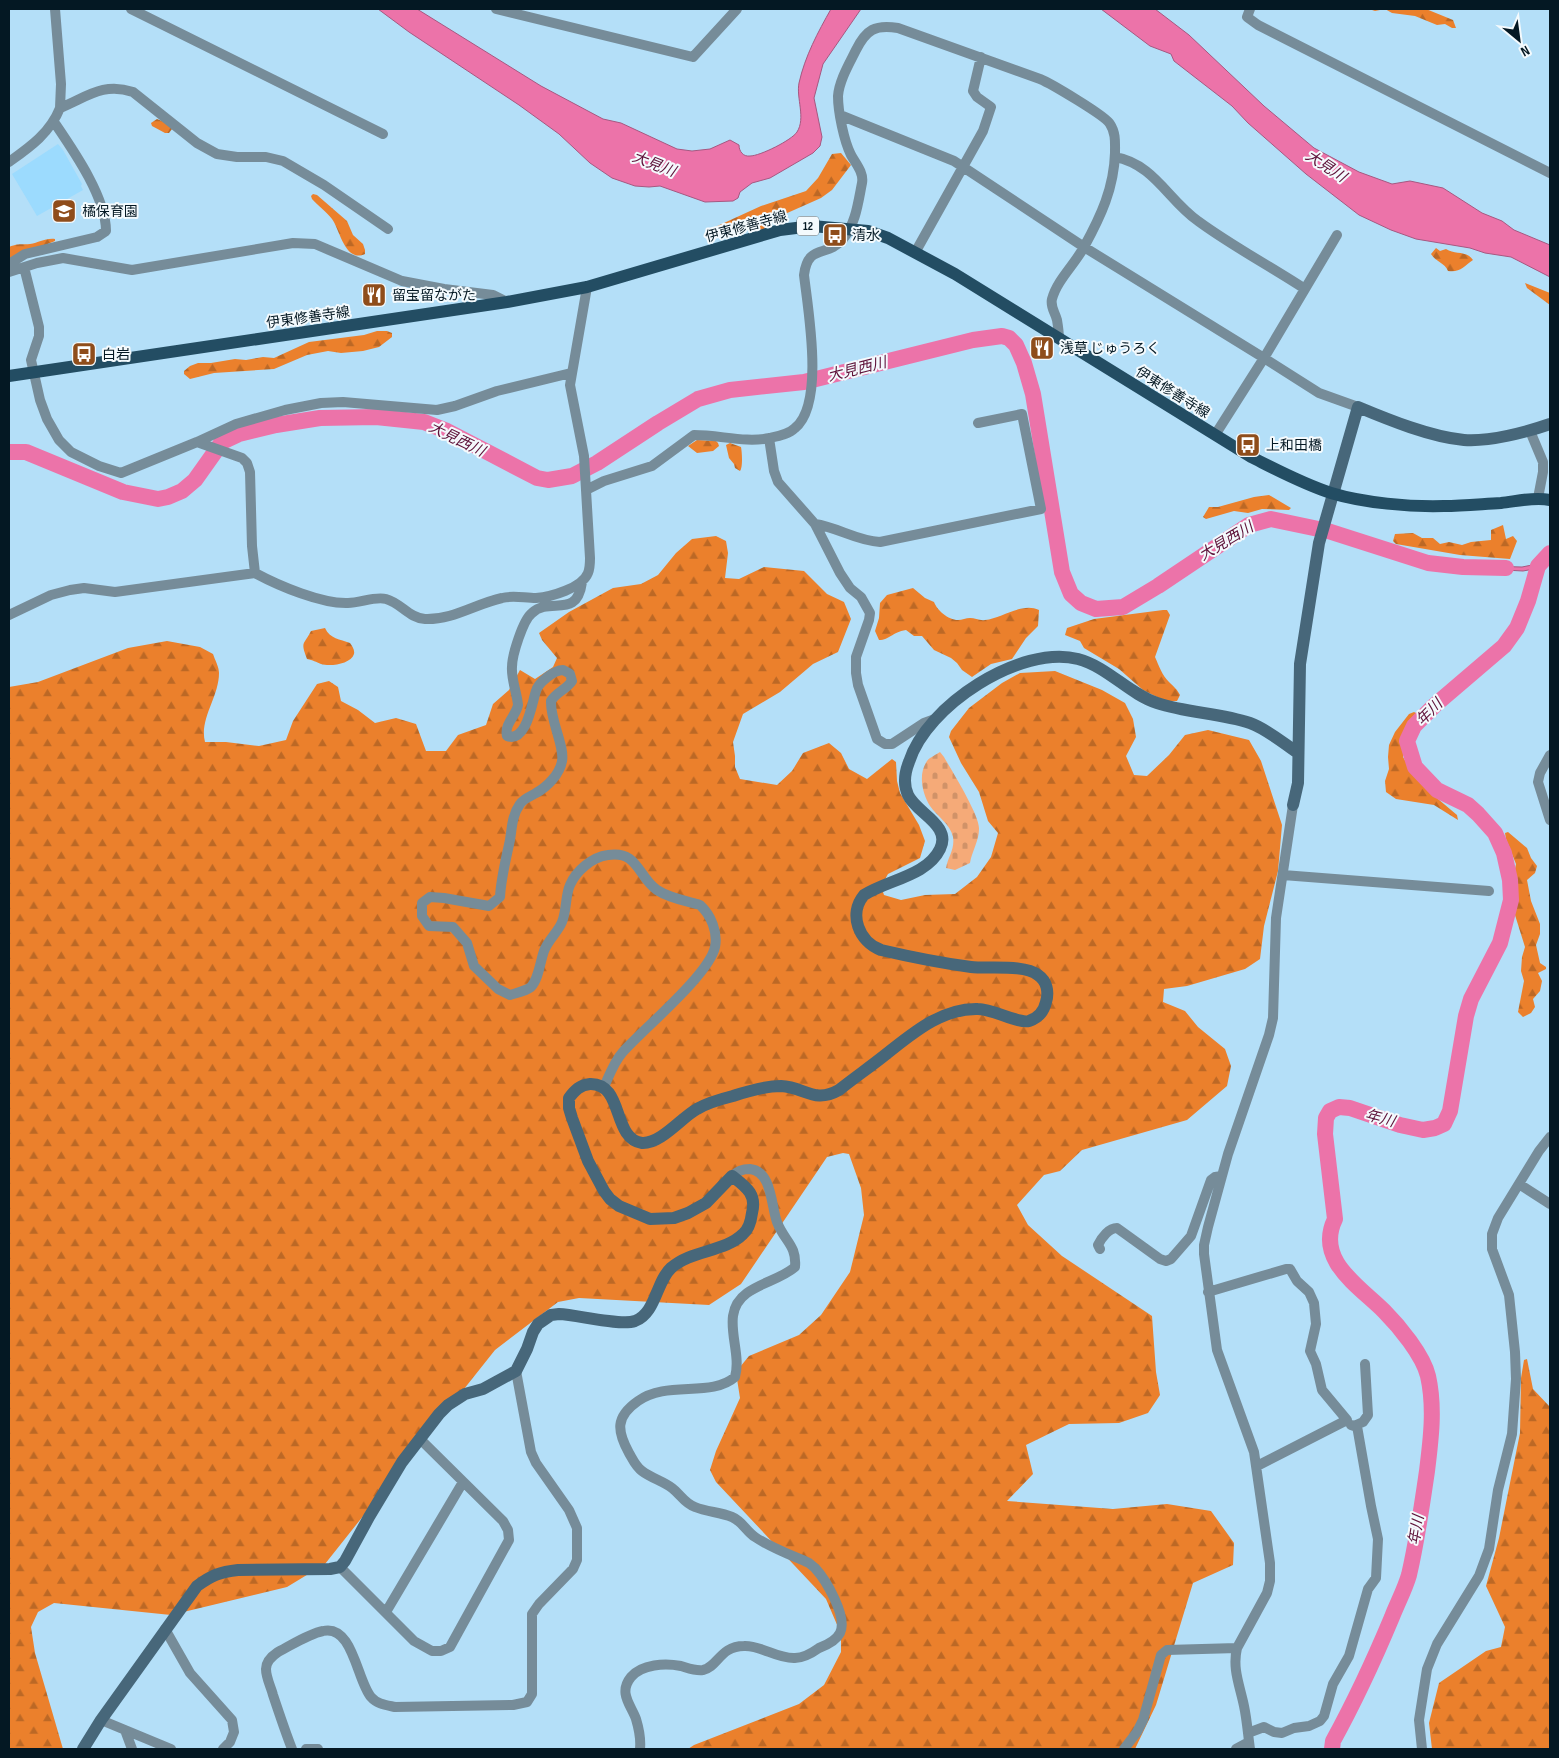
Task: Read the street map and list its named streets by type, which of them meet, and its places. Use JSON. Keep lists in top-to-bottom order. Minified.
{"streets":{"main road":["伊東修善寺線","12"]},"water":["大見川","大見西川","年川"],"places":{"school or university":["橘保育園"],"bus stop":["清水","白岩","上和田橋"],"restaurant":["留宝留ながた","浅草 じゅうろく"]},"north":"bottom right"}
